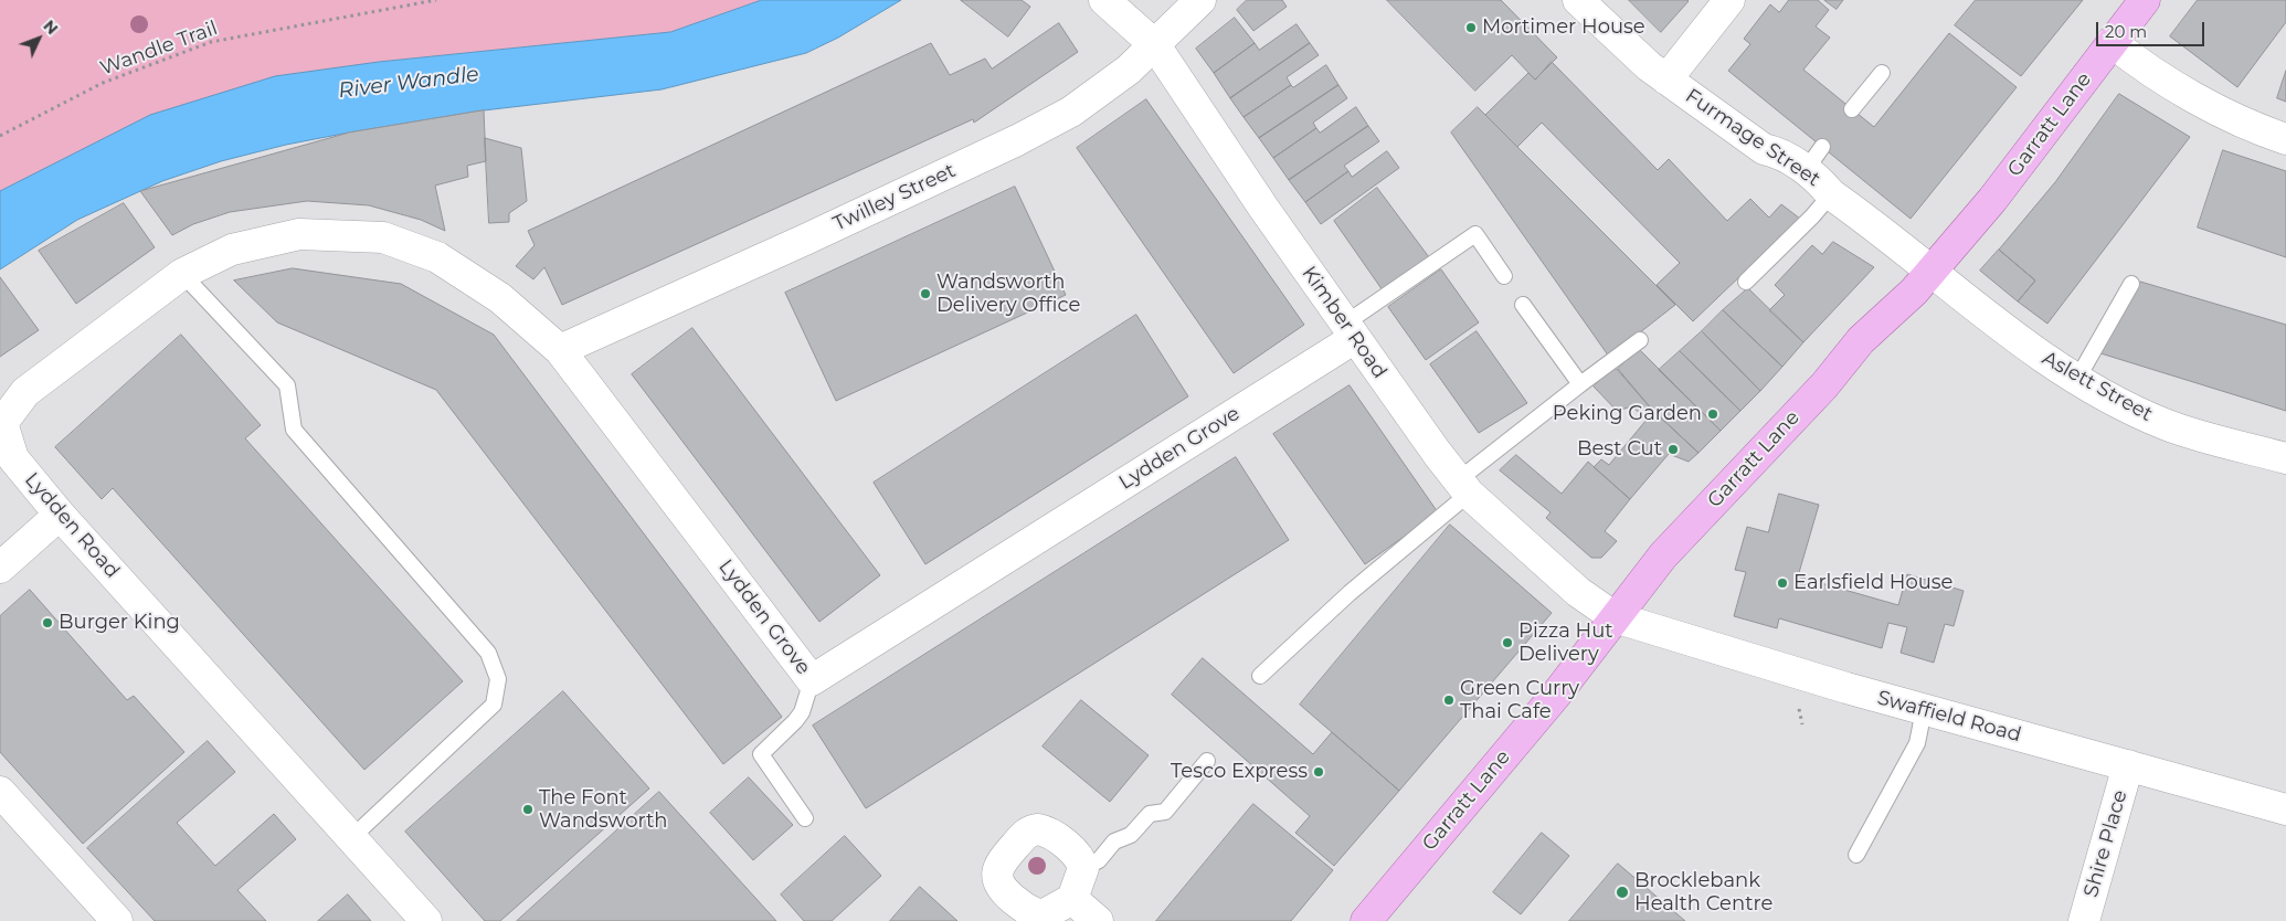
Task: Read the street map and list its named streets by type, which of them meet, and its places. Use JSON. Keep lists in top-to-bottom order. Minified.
{"streets":{"main road":["Garratt Lane"],"street":["Furmage Street","Twilley Street","Kimber Road","Aslett Street","Lydden Grove","Lydden Road","Swaffield Road","Shire Place"],"path":["Wandle Trail"]},"crossings":[["Garratt Lane","Furmage Street"],["Garratt Lane","Kimber Road"],["Garratt Lane","Aslett Street"],["Garratt Lane","Swaffield Road"],["Furmage Street","Aslett Street"],["Twilley Street","Kimber Road"],["Twilley Street","Lydden Grove"],["Kimber Road","Lydden Grove"],["Kimber Road","Swaffield Road"],["Lydden Grove","Lydden Road"],["Swaffield Road","Shire Place"]],"water":["River Wandle"],"places":["Mortimer House","Wandsworth Delivery Office","Peking Garden","Best Cut","Earlsfield House","Burger King","Pizza Hut Delivery","Green Curry Thai Cafe","Tesco Express","The Font Wandsworth","Brocklebank Health Centre"],"scale_bar":"20 m","north":"top right"}
